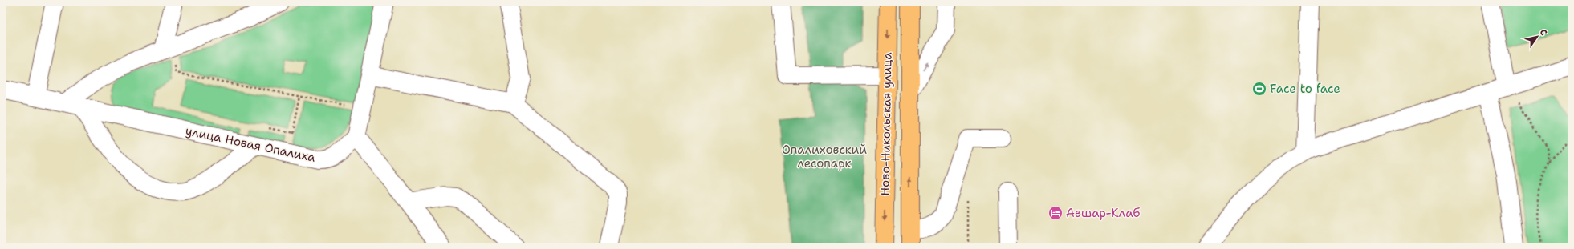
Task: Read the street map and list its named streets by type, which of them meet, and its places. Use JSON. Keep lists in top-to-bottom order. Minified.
{"streets":{"main road":["Ново-Никольская улица"],"street":["улица Новая Опалиха"]},"parks":["Опалиховский лесопарк"],"places":{"sports":["Face to face"],"hotel":["Авшар-Клаб"]},"north":"top right"}
